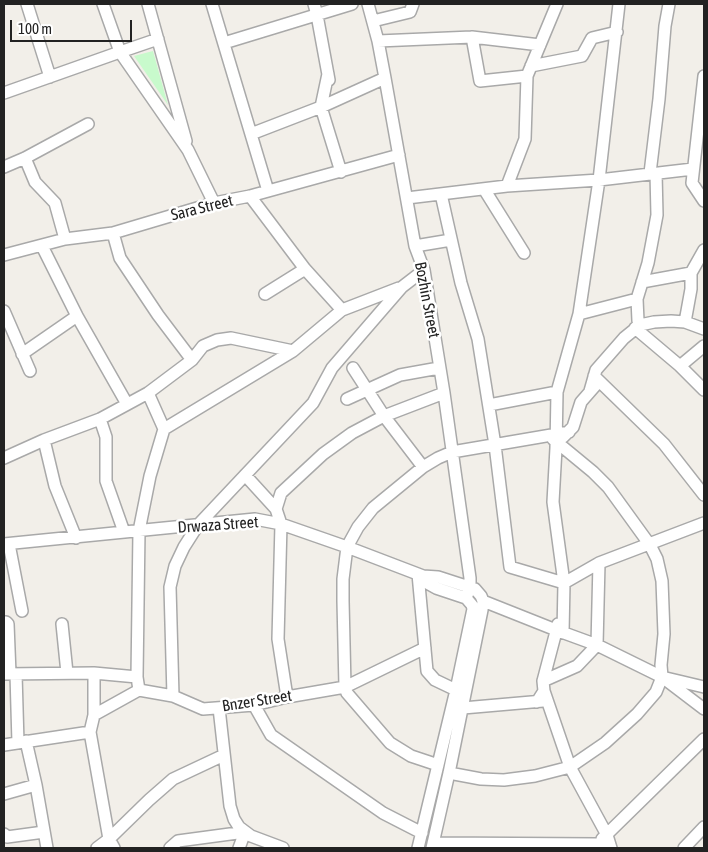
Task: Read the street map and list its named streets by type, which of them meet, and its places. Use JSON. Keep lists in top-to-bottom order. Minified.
{"streets":{"street":["Sara Street","Bozhin Street","Drwaza Street","Bnzer Street"]},"crossings":[["Sara Street","Bozhin Street"],["Bozhin Street","Drwaza Street"]],"scale_bar":"100 m"}
